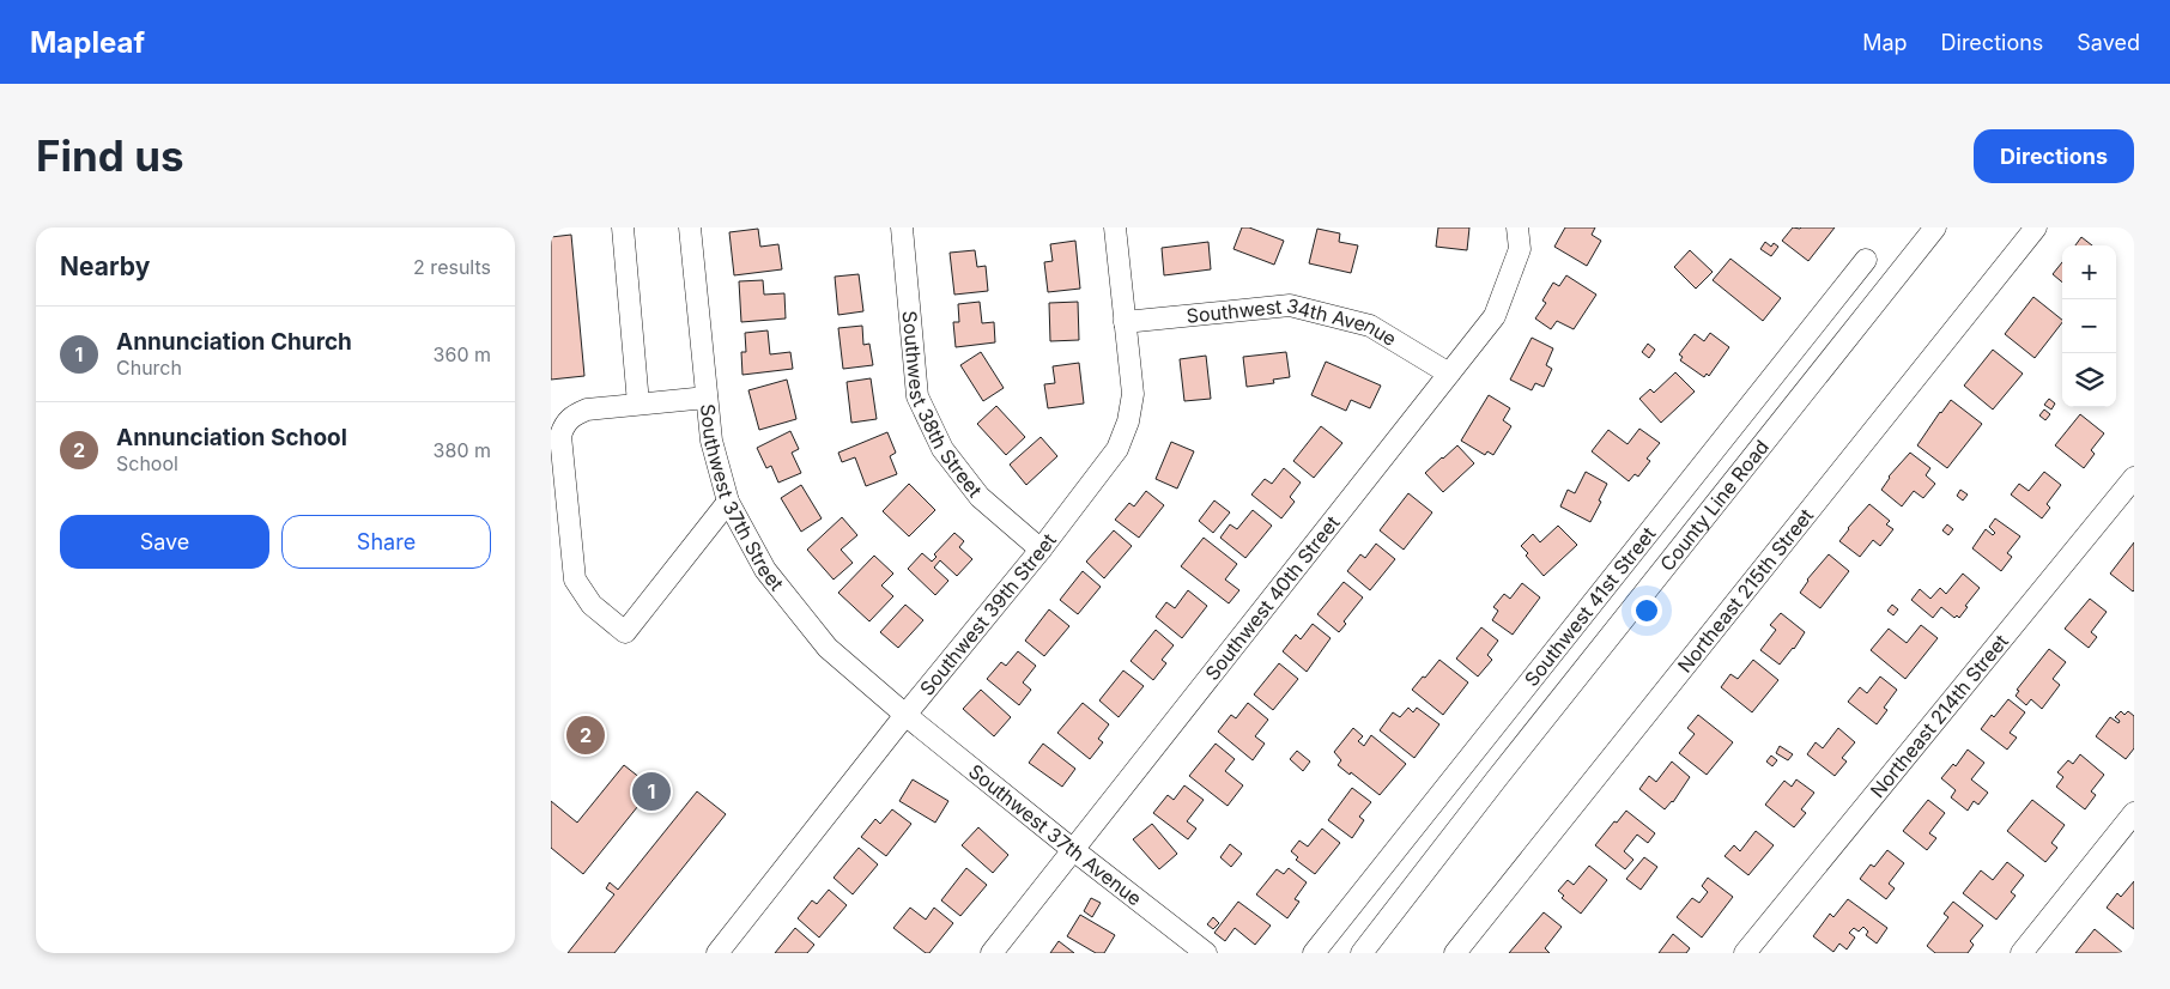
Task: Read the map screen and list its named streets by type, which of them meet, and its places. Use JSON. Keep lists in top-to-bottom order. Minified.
{"streets":{"street":["Southwest 34th Avenue","Southwest 38th Street","Southwest 37th Street","County Line Road","Northeast 215th Street","Southwest 40th Street","Southwest 41st Street","Southwest 39th Street","Northeast 214th Street","Southwest 37th Avenue"]},"crossings":[["Southwest 34th Avenue","Southwest 40th Street"],["Southwest 34th Avenue","Southwest 39th Street"],["Southwest 38th Street","Southwest 39th Street"],["Southwest 37th Street","Southwest 39th Street"],["Southwest 37th Street","Southwest 37th Avenue"],["Southwest 40th Street","Southwest 37th Avenue"],["Southwest 39th Street","Southwest 37th Avenue"]],"page":{"header":"Mapleaf","nav":["Map","Directions","Saved"],"buttons":["Directions",["Save","Share"]],"title":"Find us","heading":["Nearby","2 results"],"map_buttons":["+","−"],"list":[{"mark":"1","name":"Annunciation Church","note":"Church","value":"360 m"},{"mark":"2","name":"Annunciation School","note":"School","value":"380 m"}],"pins":["2","1"]}}
